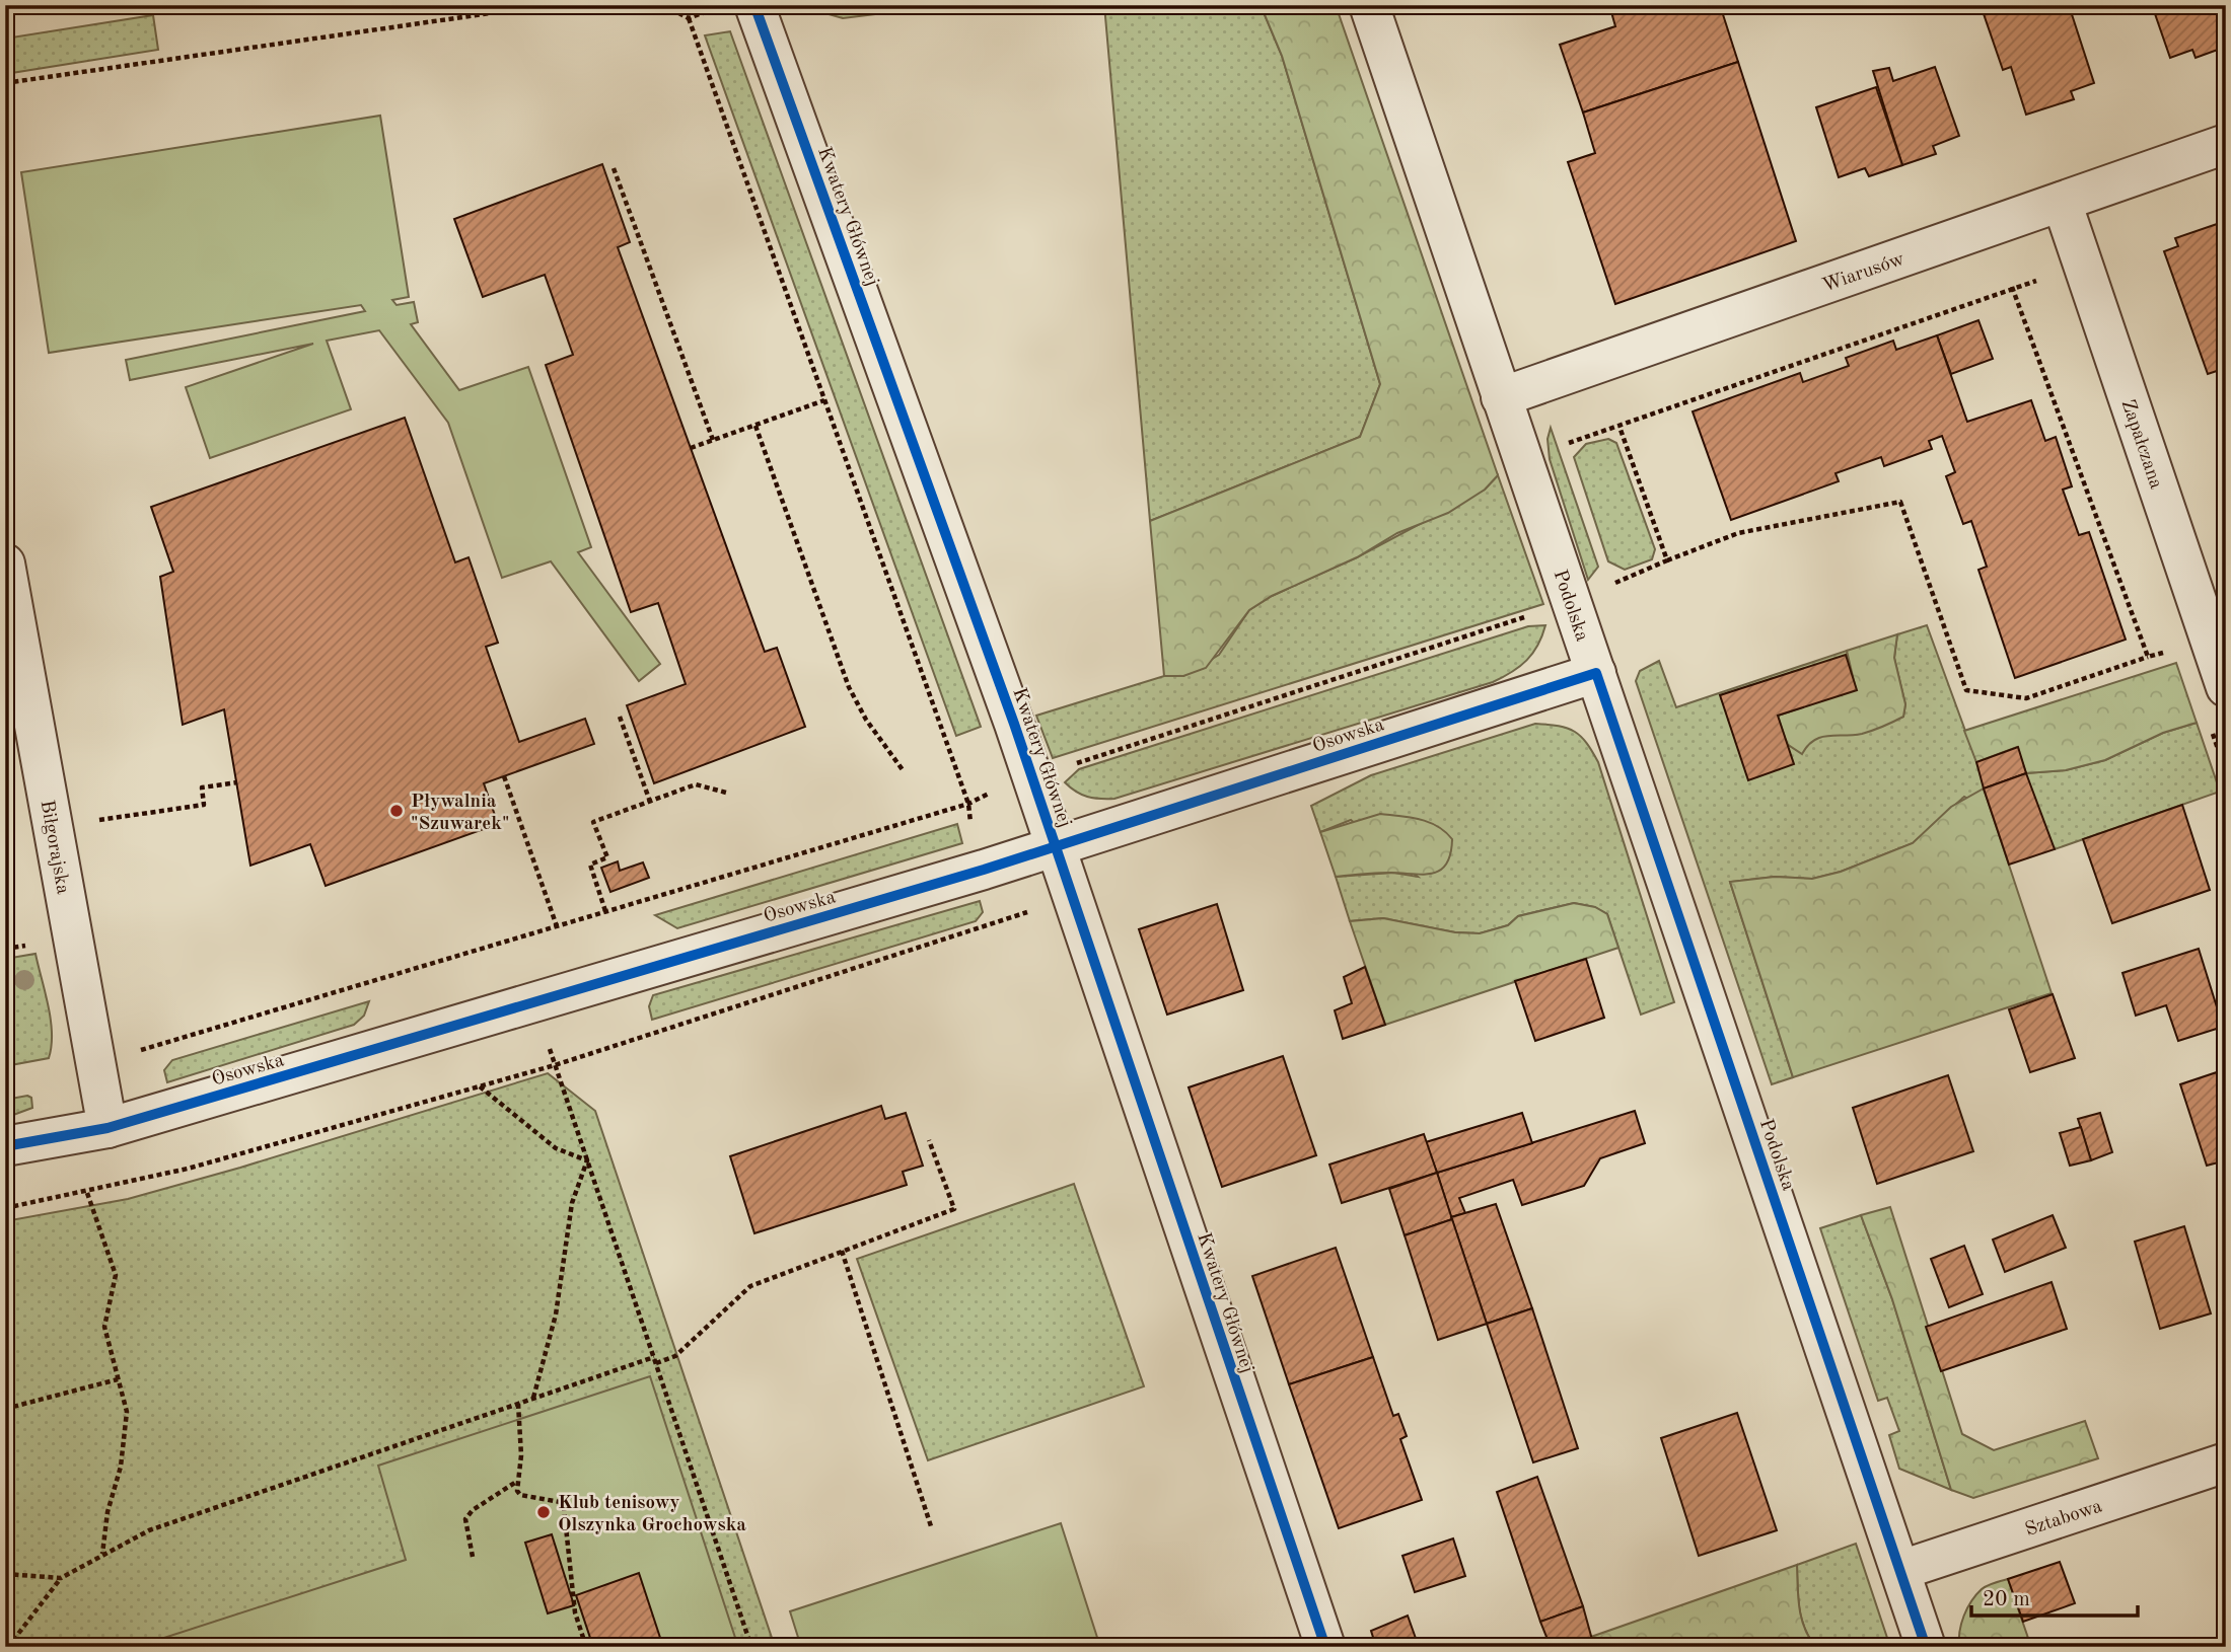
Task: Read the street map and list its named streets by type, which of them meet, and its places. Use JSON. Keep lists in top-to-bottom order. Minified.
{"streets":{"street":["Kwatery Głównej","Wiarusów","Zapałczana","Podolska","Osowska","Biłgorajska","Sztabowa"]},"crossings":[["Kwatery Głównej","Osowska"],["Wiarusów","Zapałczana"],["Wiarusów","Podolska"],["Podolska","Osowska"],["Podolska","Sztabowa"],["Osowska","Biłgorajska"]],"places":["Pływalnia \"Szuwarek\"","Klub tenisowy Olszynka Grochowska"],"scale_bar":"20 m"}
